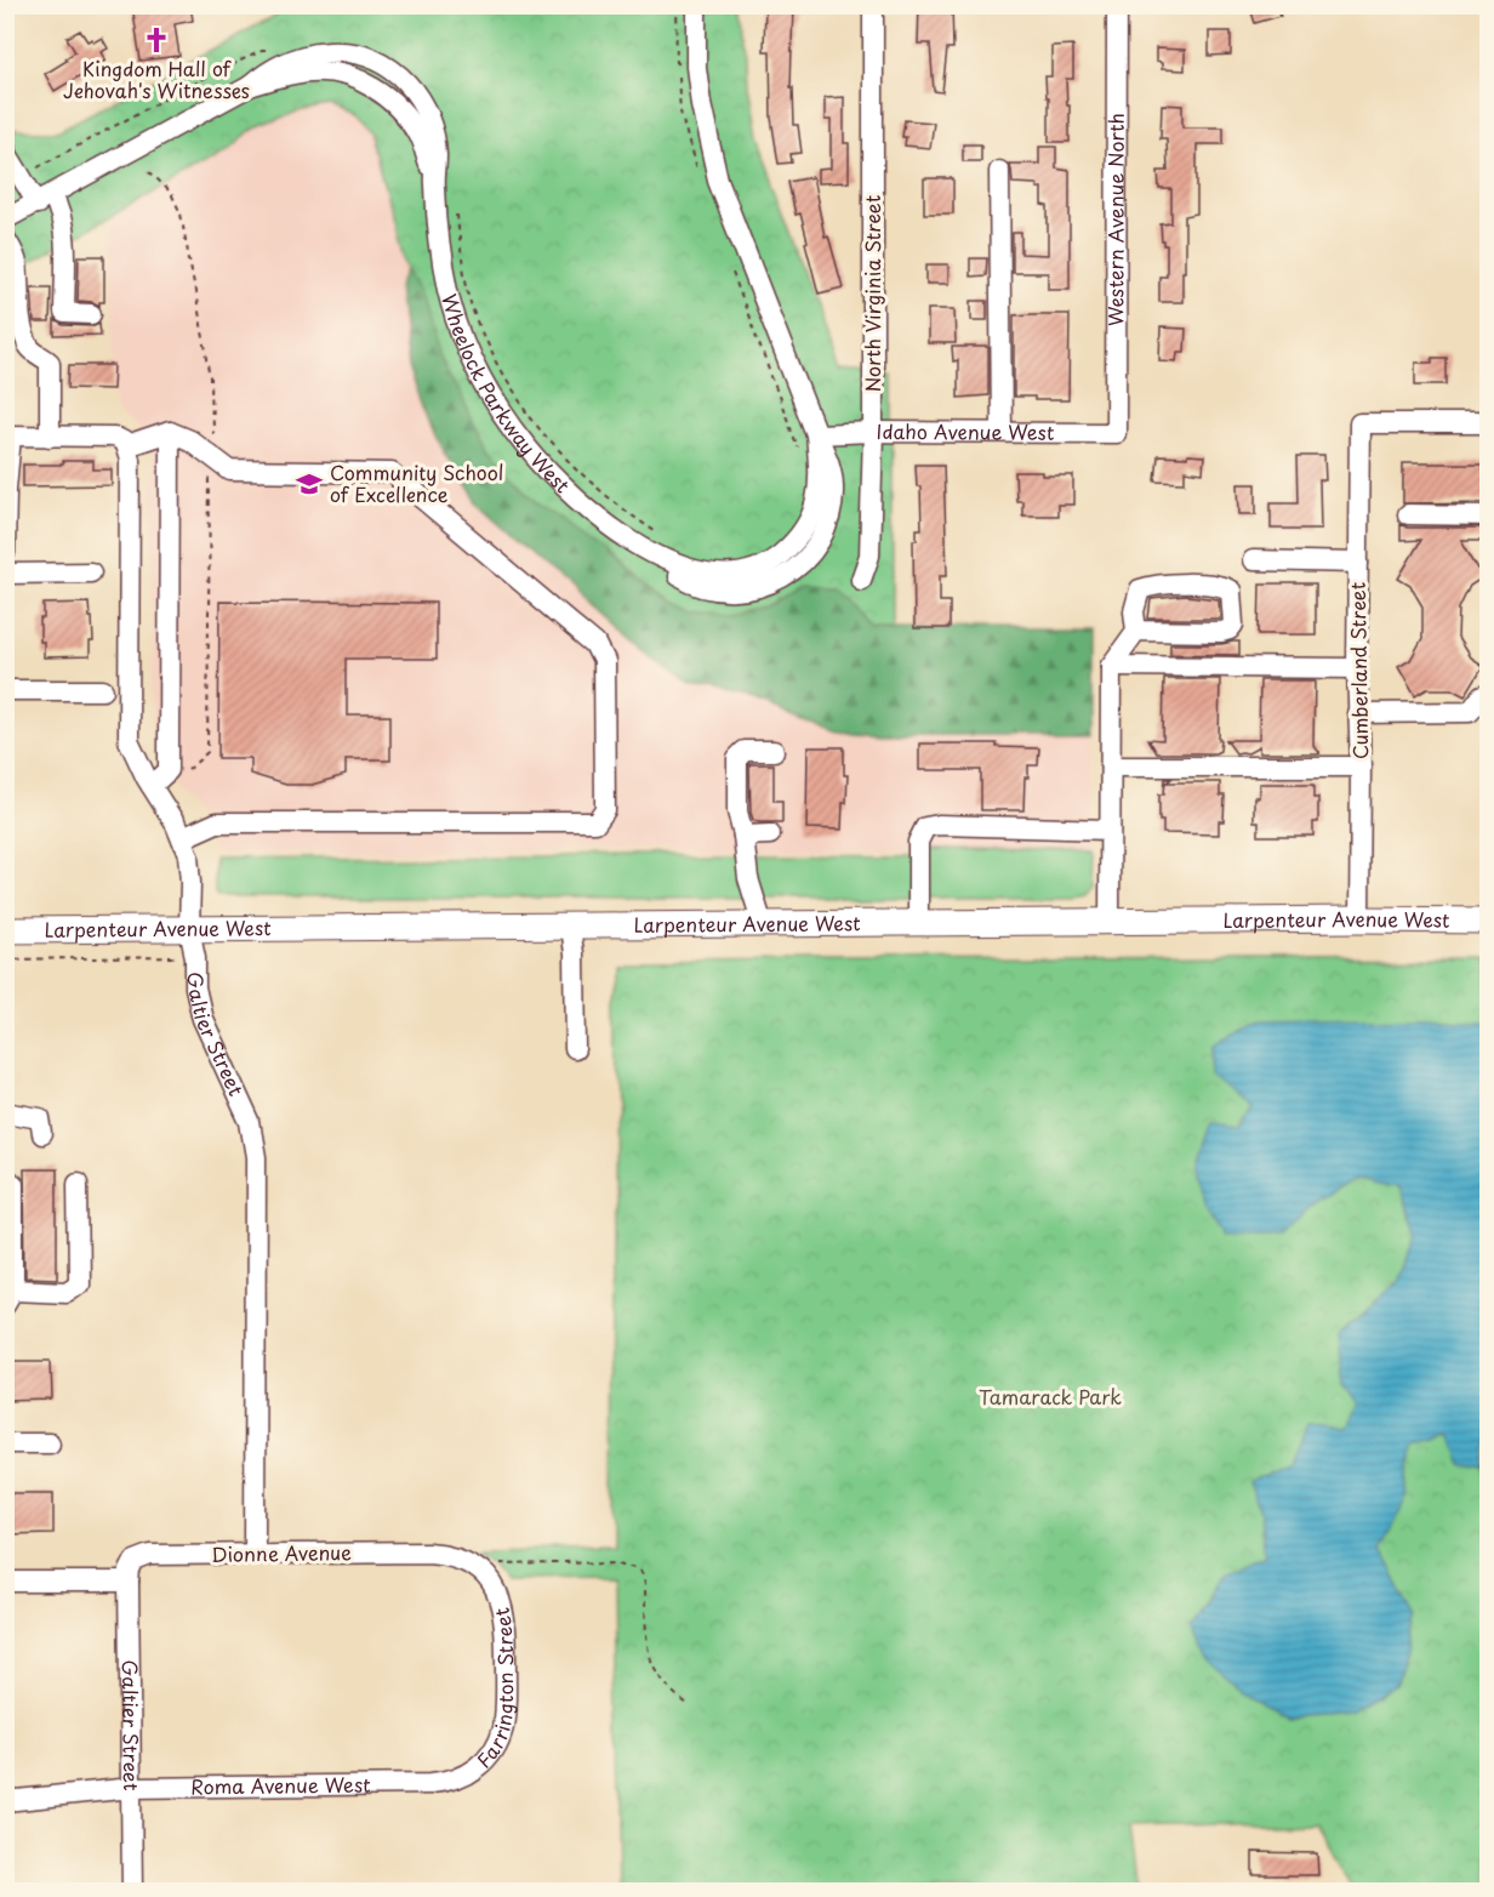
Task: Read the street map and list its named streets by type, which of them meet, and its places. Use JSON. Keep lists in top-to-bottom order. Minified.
{"streets":{"main road":["Larpenteur Avenue West"],"street":["Western Avenue North","North Virginia Street","Wheelock Parkway West","Idaho Avenue West","Cumberland Street","Galtier Street","Dionne Avenue","Farrington Street","Roma Avenue West"]},"crossings":[["Western Avenue North","Idaho Avenue West"],["North Virginia Street","Idaho Avenue West"],["Wheelock Parkway West","Idaho Avenue West"],["Cumberland Street","Larpenteur Avenue West"],["Larpenteur Avenue West","Galtier Street"],["Galtier Street","Dionne Avenue"],["Galtier Street","Roma Avenue West"],["Dionne Avenue","Farrington Street"],["Farrington Street","Roma Avenue West"]],"parks":["Tamarack Park"],"places":{"church":["Kingdom Hall of Jehovah's Witnesses"],"school or university":["Community School of Excellence"]}}
